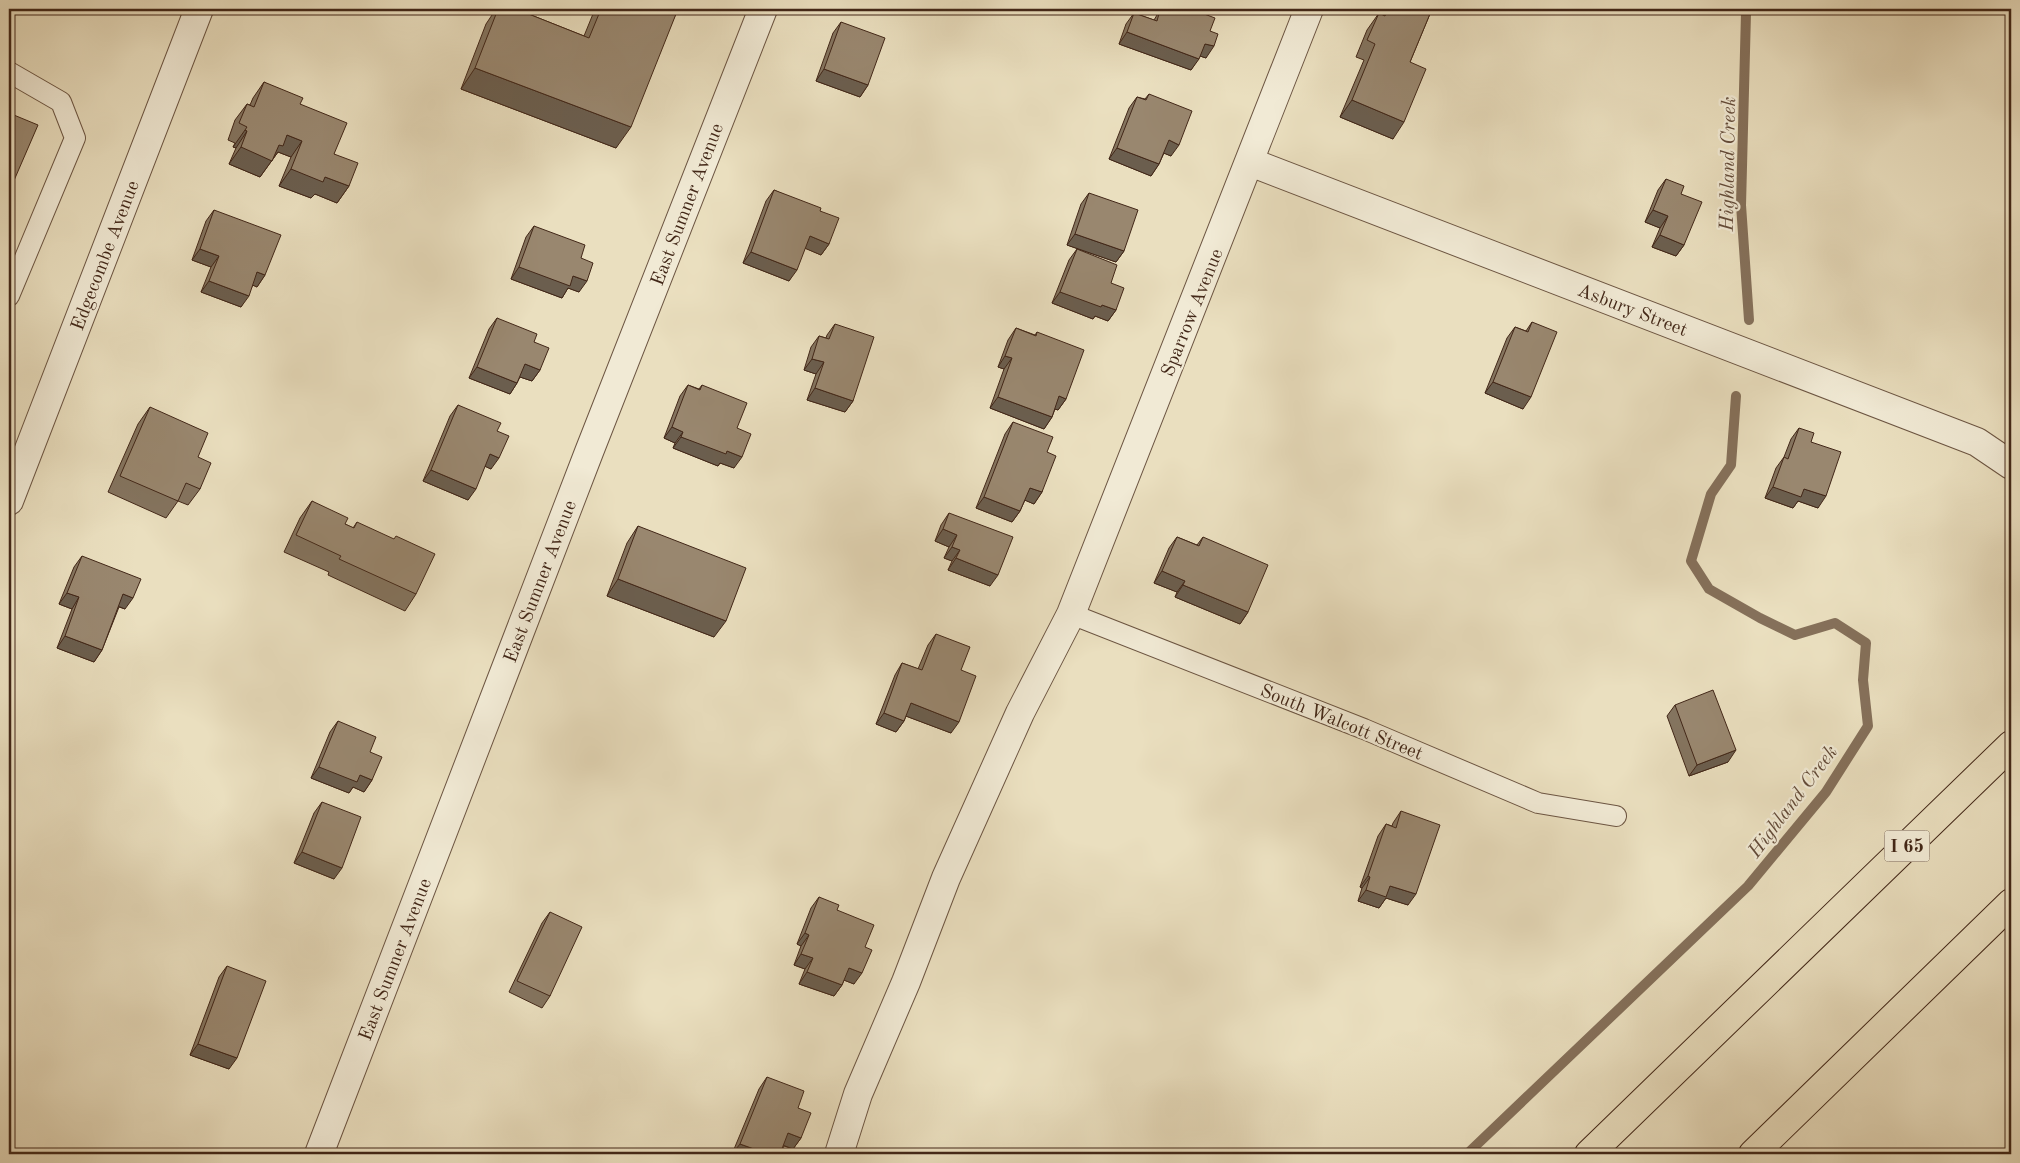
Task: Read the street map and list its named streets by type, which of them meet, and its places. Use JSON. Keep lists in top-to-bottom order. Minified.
{"streets":{"highway":["I 65"],"street":["East Sumner Avenue","Edgecombe Avenue","Asbury Street","Sparrow Avenue"],"lane":["South Walcott Street"]},"crossings":[["Asbury Street","Sparrow Avenue"],["Sparrow Avenue","South Walcott Street"]],"water":["Highland Creek"]}
